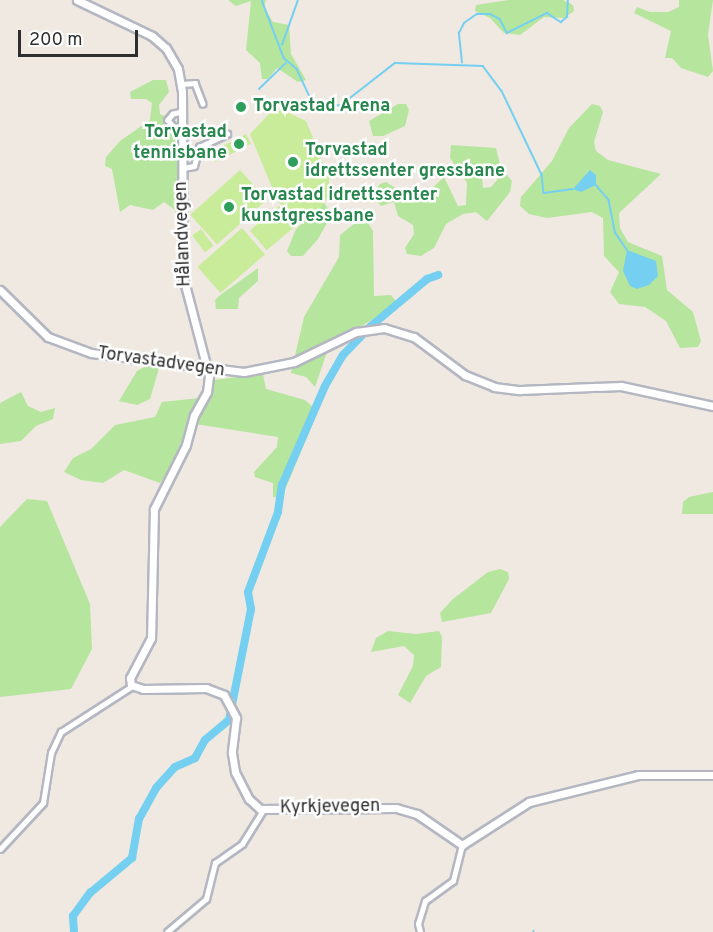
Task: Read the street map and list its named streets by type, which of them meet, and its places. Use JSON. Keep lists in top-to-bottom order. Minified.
{"streets":{"main road":["Hålandvegen","Torvastadvegen","Kyrkjevegen"]},"crossings":[["Hålandvegen","Torvastadvegen"]],"places":["Torvastad Arena","Torvastad tennisbane","Torvastad idrettssenter gressbane","Torvastad idrettssenter kunstgressbane"],"scale_bar":"200 m"}
